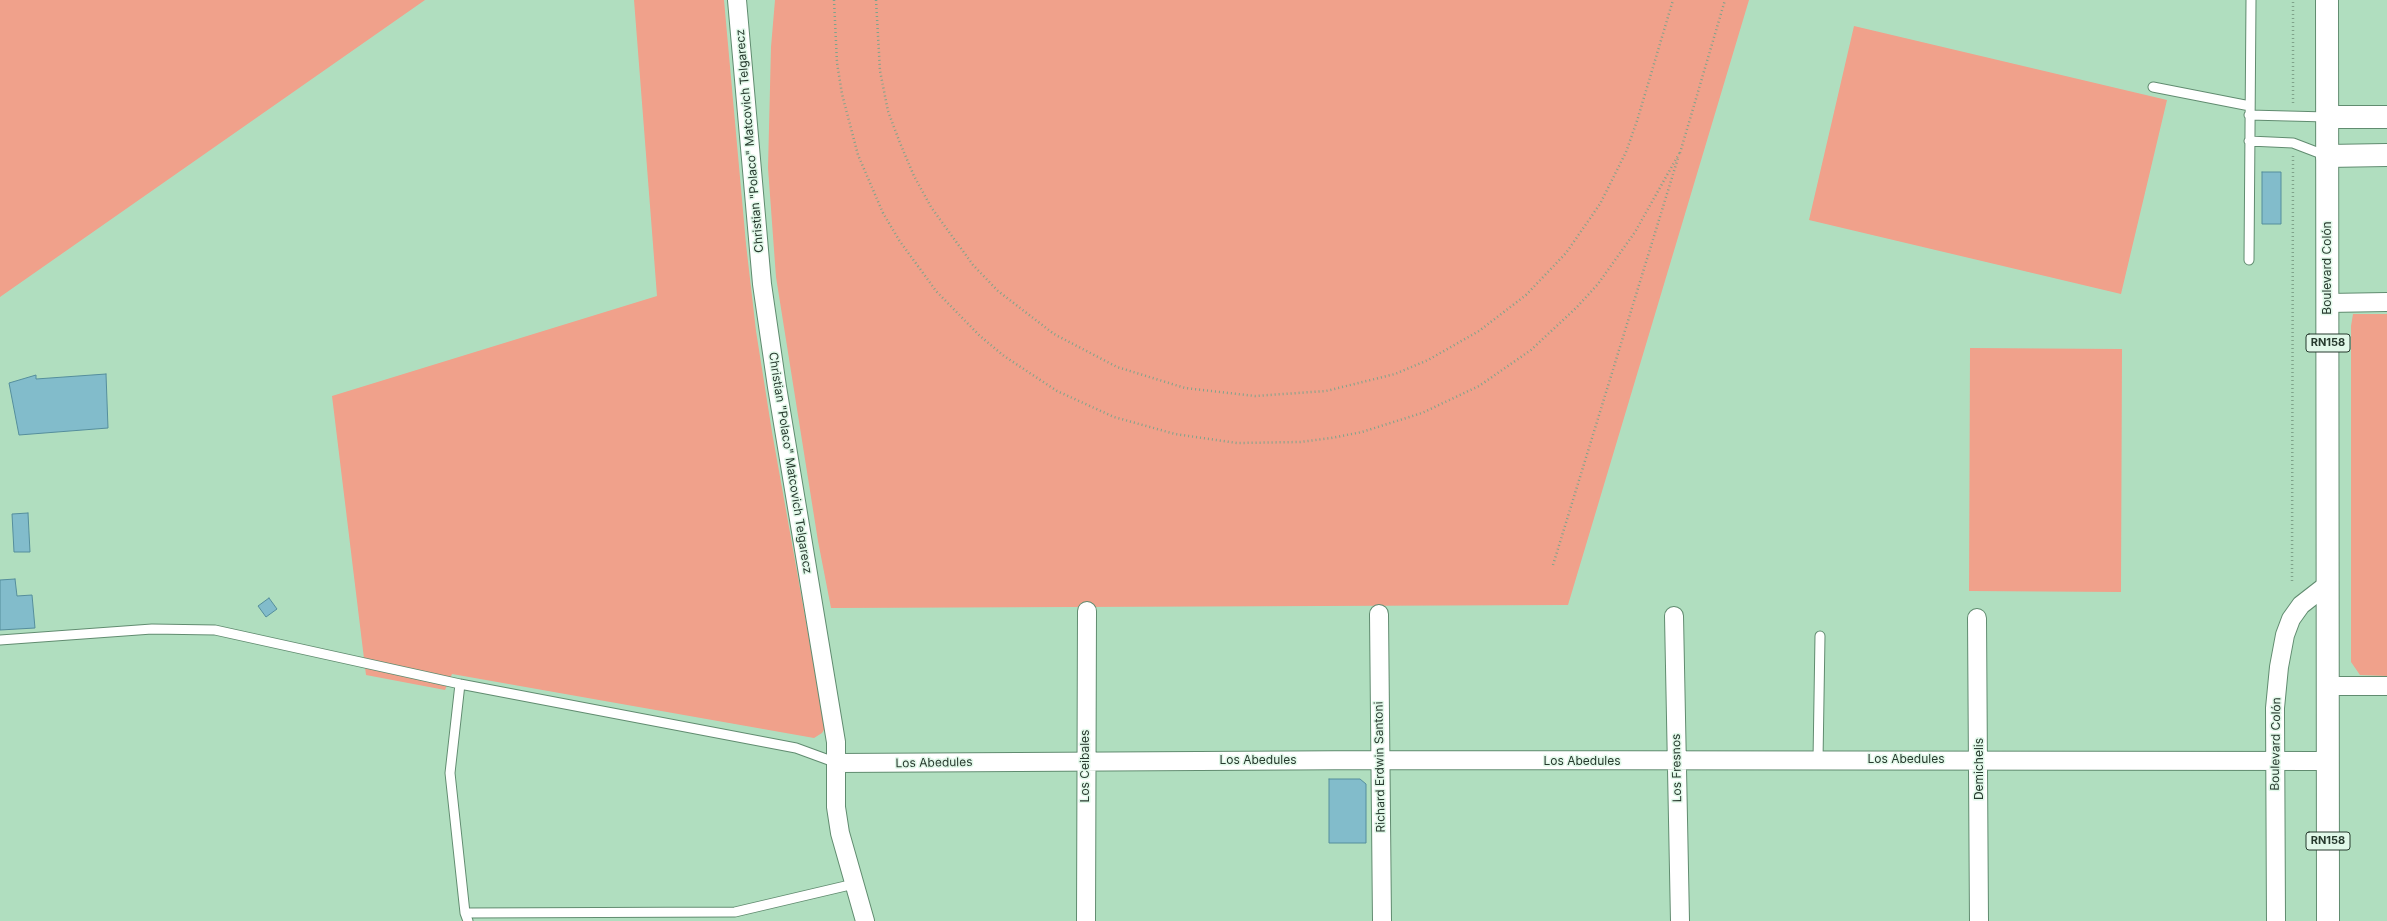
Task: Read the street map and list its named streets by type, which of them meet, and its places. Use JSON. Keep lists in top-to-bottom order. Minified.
{"streets":{"main road":["Boulevard Colón","RN158"],"street":["Christian \"Polaco\" Matcovich Telgarecz","Los Abedules","Los Ceibales","Richard Erdwin Santoni","Los Fresnos","Demichelis"]},"crossings":[["Christian \"Polaco\" Matcovich Telgarecz","Los Abedules"],["Boulevard Colón","Los Abedules"],["Los Abedules","Los Ceibales"],["Los Abedules","Richard Erdwin Santoni"],["Los Abedules","Los Fresnos"],["Los Abedules","Demichelis"]]}
